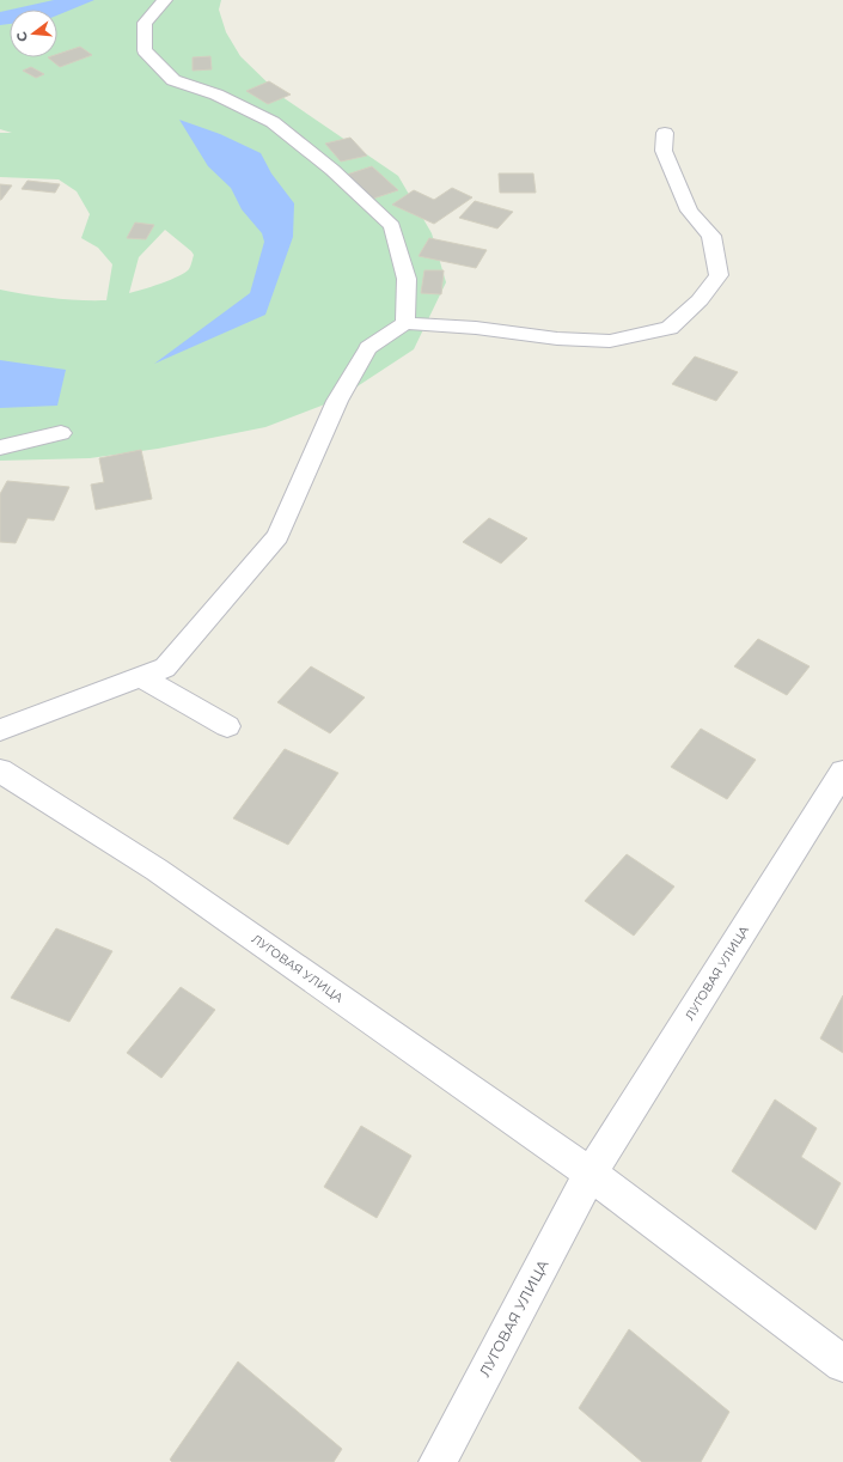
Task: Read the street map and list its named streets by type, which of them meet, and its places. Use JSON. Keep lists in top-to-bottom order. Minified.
{"streets":{"street":["ЛУГОВАЯ УЛИЦА"]},"north":"left"}
